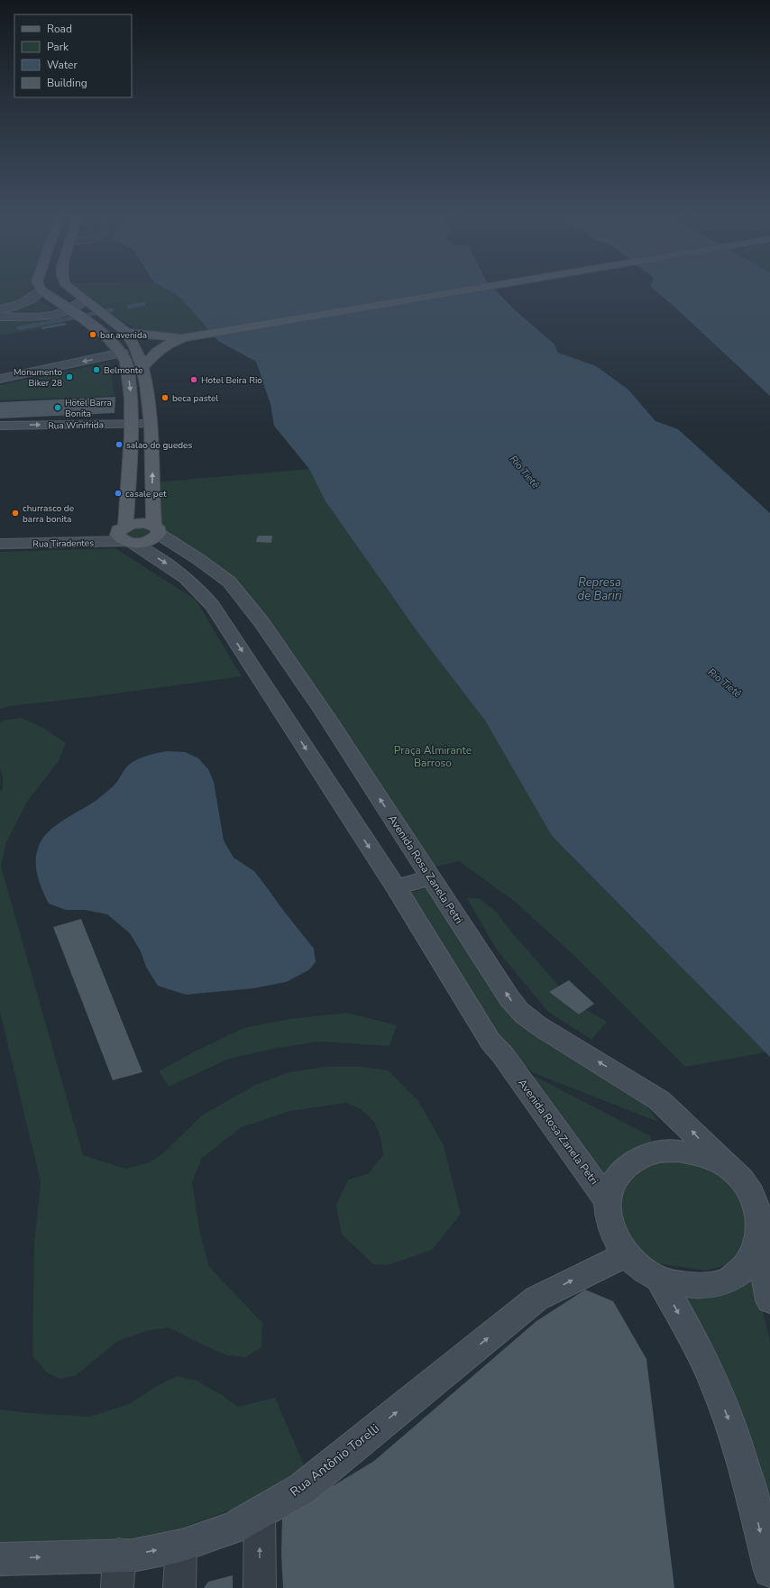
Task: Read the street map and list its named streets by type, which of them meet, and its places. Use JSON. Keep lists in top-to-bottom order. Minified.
{"streets":{"main road":["Rua Winifrida","Rua Tiradentes","Avenida Rosa Zanela Petri","Rua Antônio Torelli"]},"crossings":[["Rua Tiradentes","Avenida Rosa Zanela Petri"]],"one_way":["Rua Antônio Torelli"],"water":["Rio Tietê","Represa de Bariri"],"parks":["Praça Almirante Barroso"],"places":["bar avenida","Belmonte","Monumento Biker 28","Hotel Beira Rio","beca pastel","Hotel Barra Bonita","salao do guedes","casale pet","churrasco de barra bonita"],"legend":["Road","Park","Water","Building"]}
